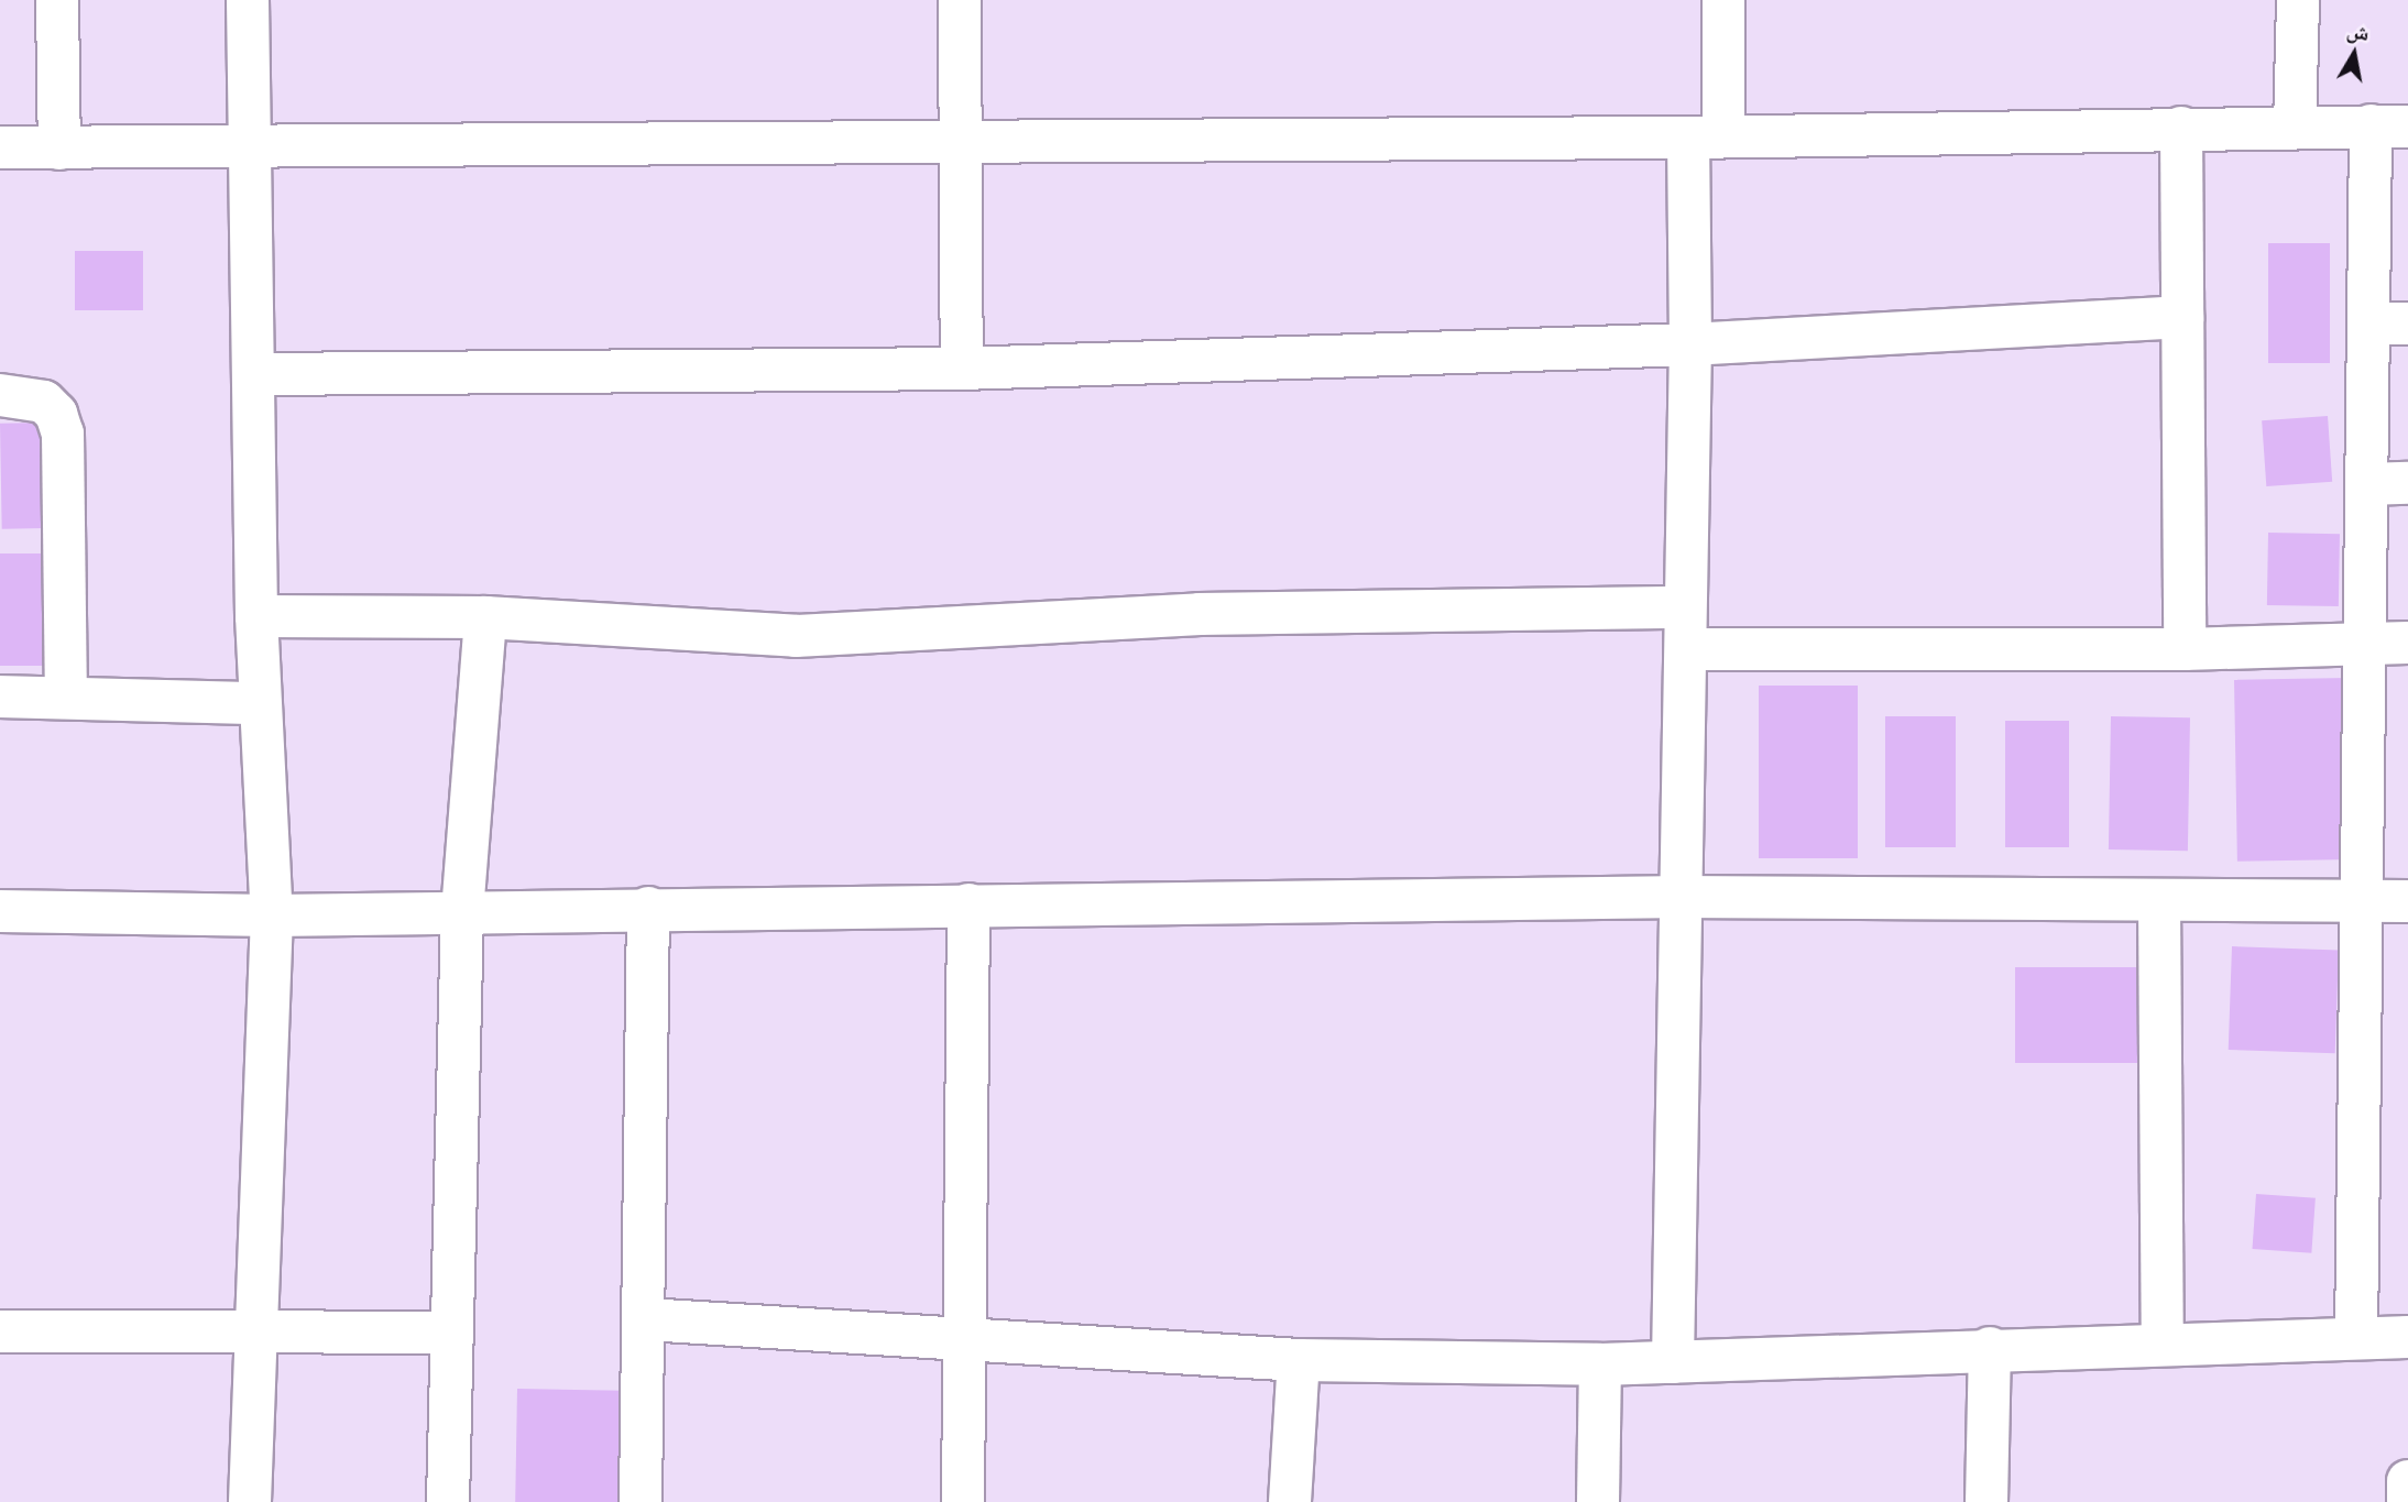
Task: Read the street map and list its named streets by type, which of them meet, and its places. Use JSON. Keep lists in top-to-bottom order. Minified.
{"north":"top"}
